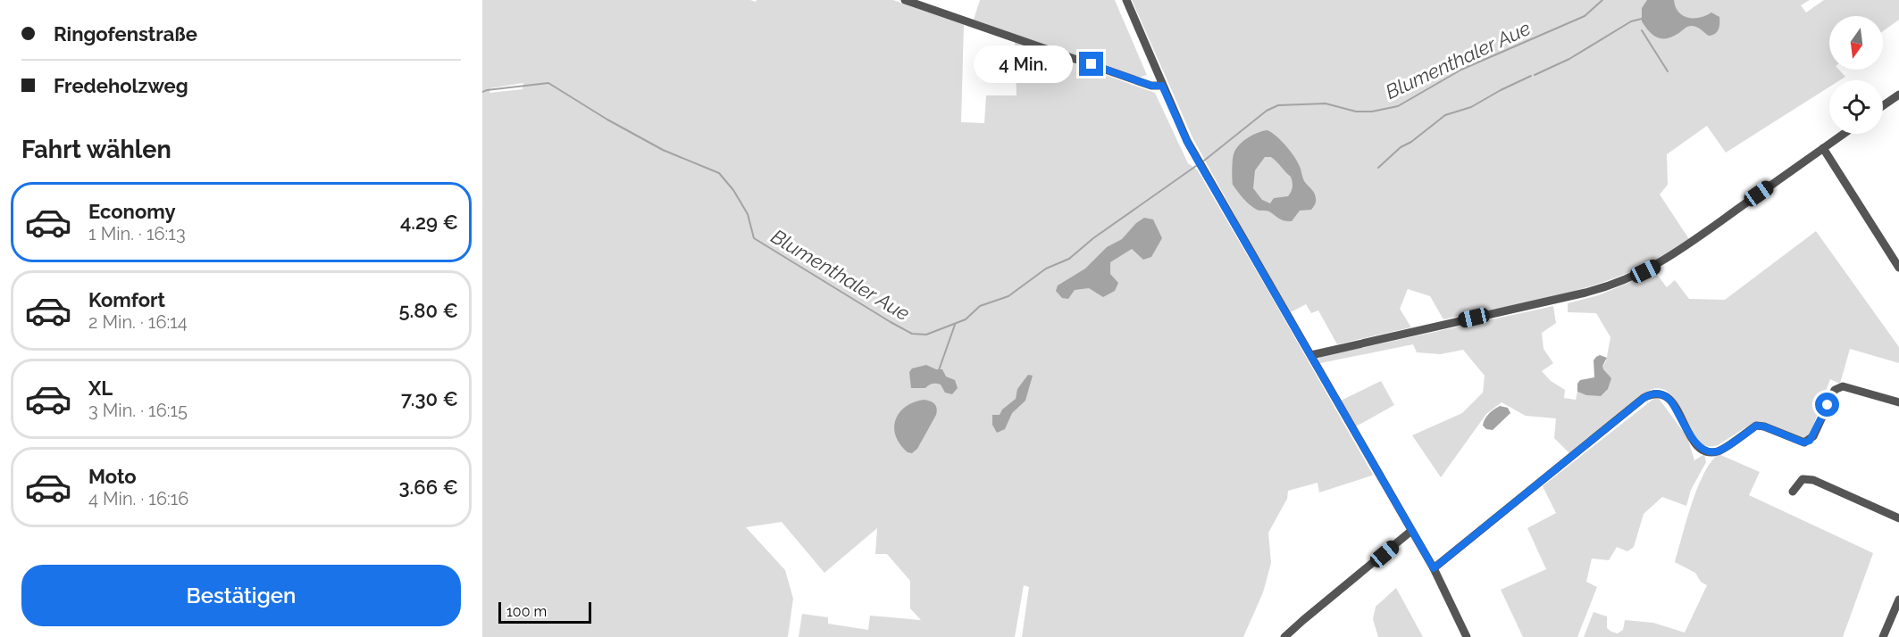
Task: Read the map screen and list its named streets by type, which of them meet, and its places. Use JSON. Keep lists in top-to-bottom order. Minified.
{"water":["Blumenthaler Aue"],"scale_bar":"100 m","north":"bottom","page":{"banner":["Ringofenstraße","Fredeholzweg"],"bubble":"4 Min.","heading":"Fahrt wählen","list":[{"name":"Economy","note":"1 Min. · 16:13","value":"4.29 €"},{"name":"Komfort","note":"2 Min. · 16:14","value":"5.80 €"},{"name":"XL","note":"3 Min. · 16:15","value":"7.30 €"},{"name":"Moto","note":"4 Min. · 16:16","value":"3.66 €"}],"buttons":"Bestätigen","scale":"100 m"}}
